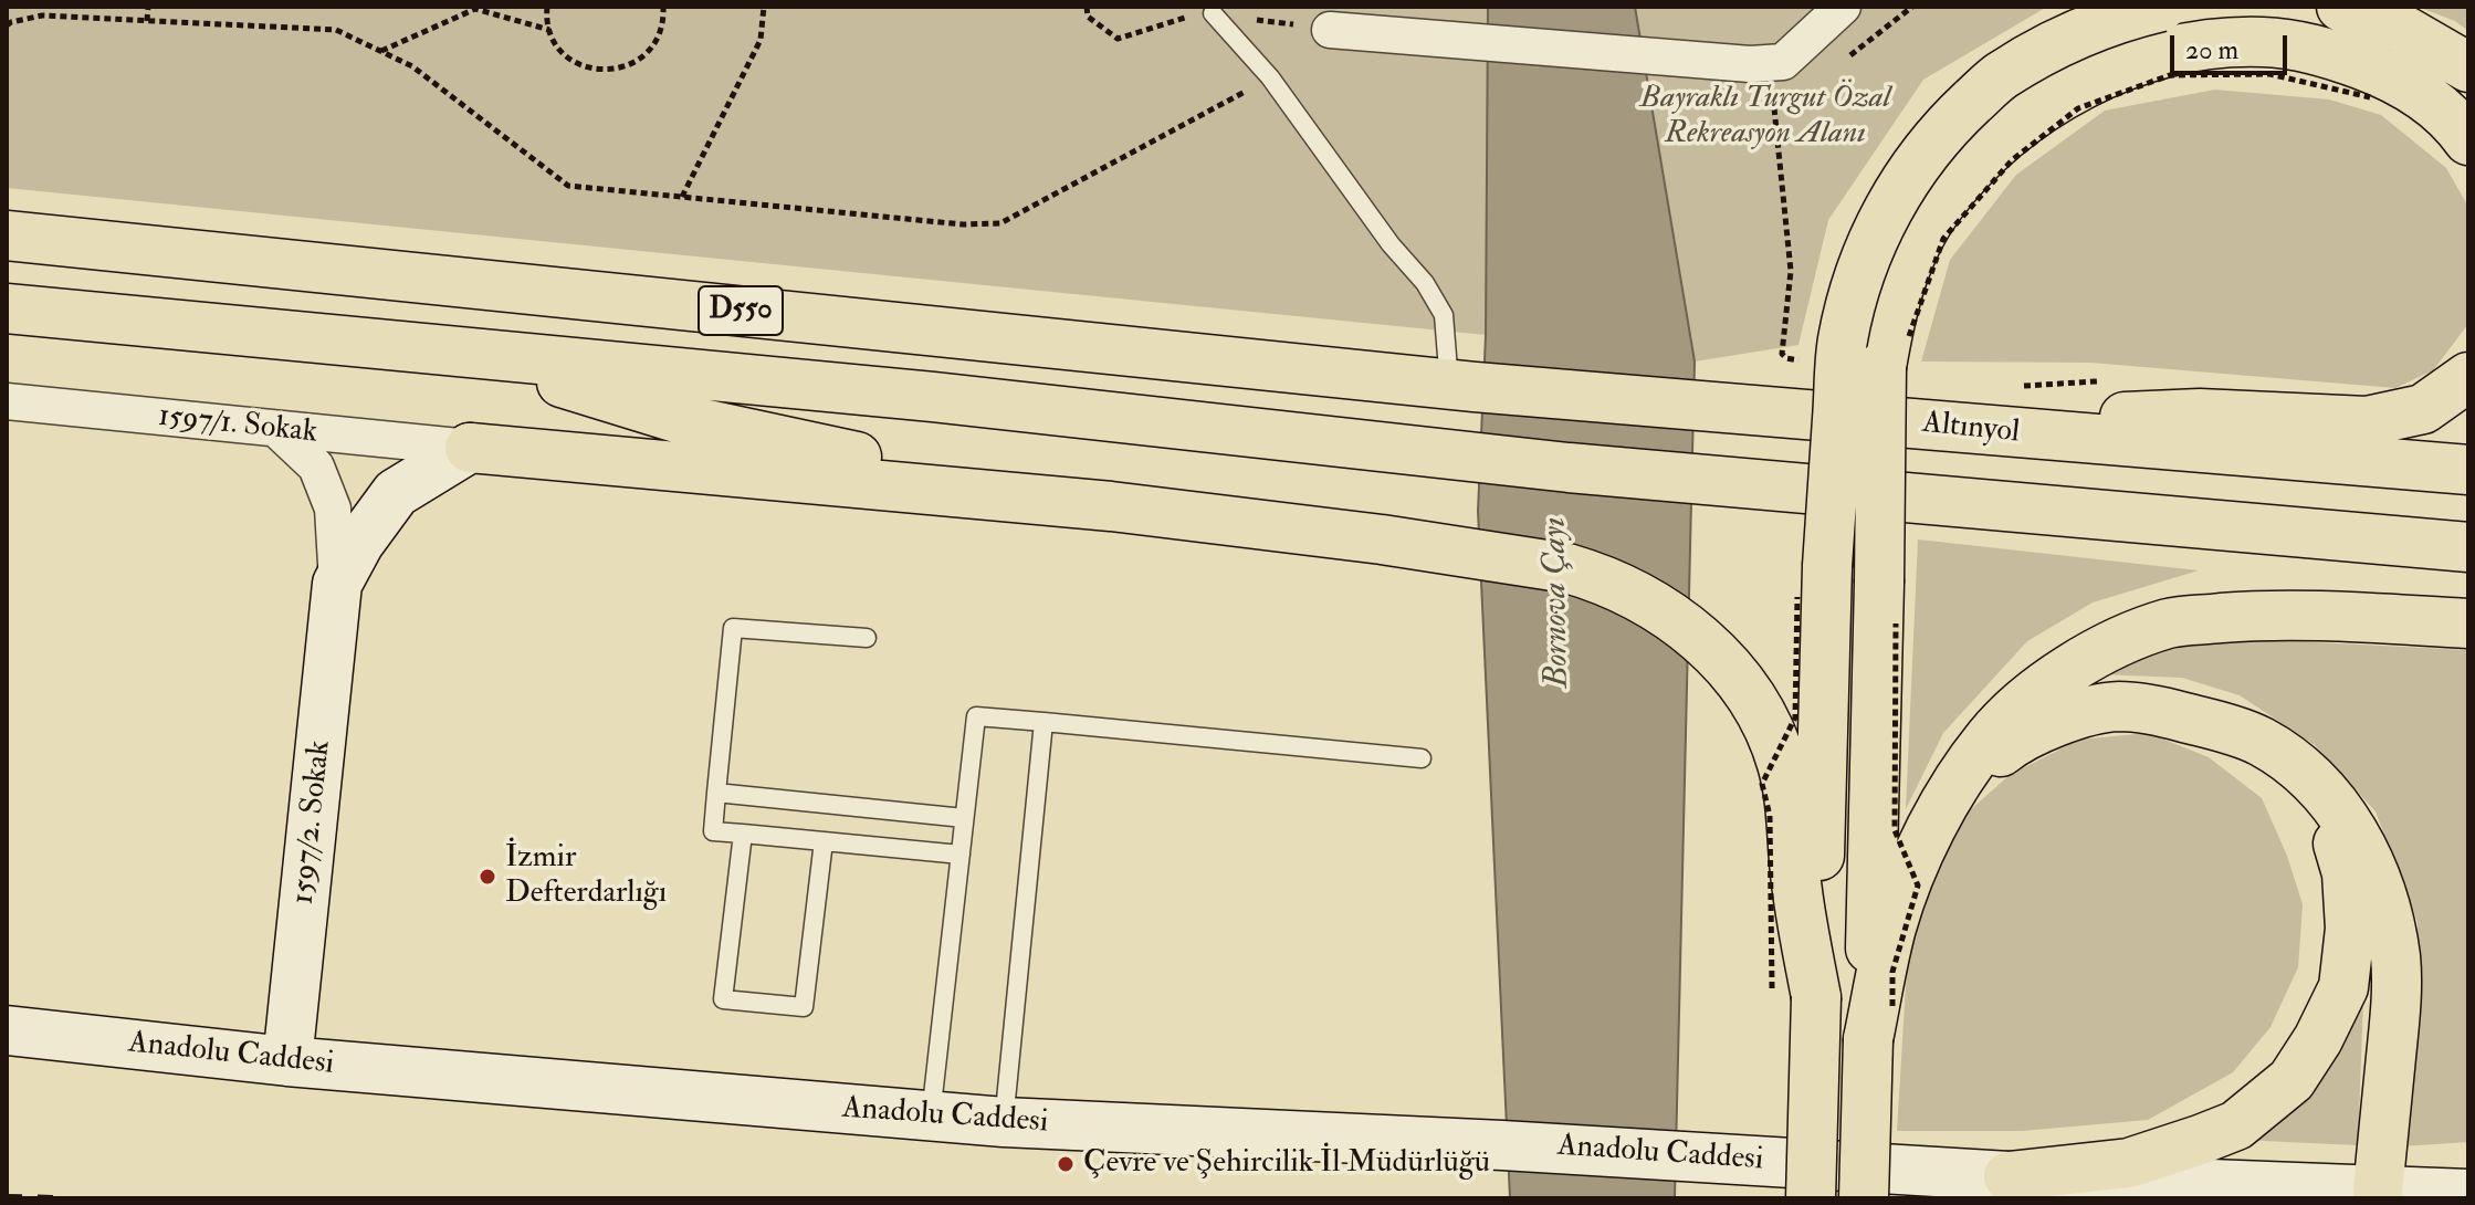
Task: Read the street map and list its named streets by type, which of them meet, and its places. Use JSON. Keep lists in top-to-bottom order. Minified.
{"streets":{"main road":["D550","Altınyol","1597/2. Sokak","Anadolu Caddesi"],"street":["1597/1. Sokak"]},"crossings":[["D550","Altınyol"],["1597/2. Sokak","Anadolu Caddesi"]],"water":["Bornova Çayı"],"parks":["Bayraklı Turgut Özal Rekreasyon Alanı"],"places":["İzmir Defterdarlığı","Çevre ve Şehircilik İl Müdürlüğü"],"scale_bar":"20 m"}
